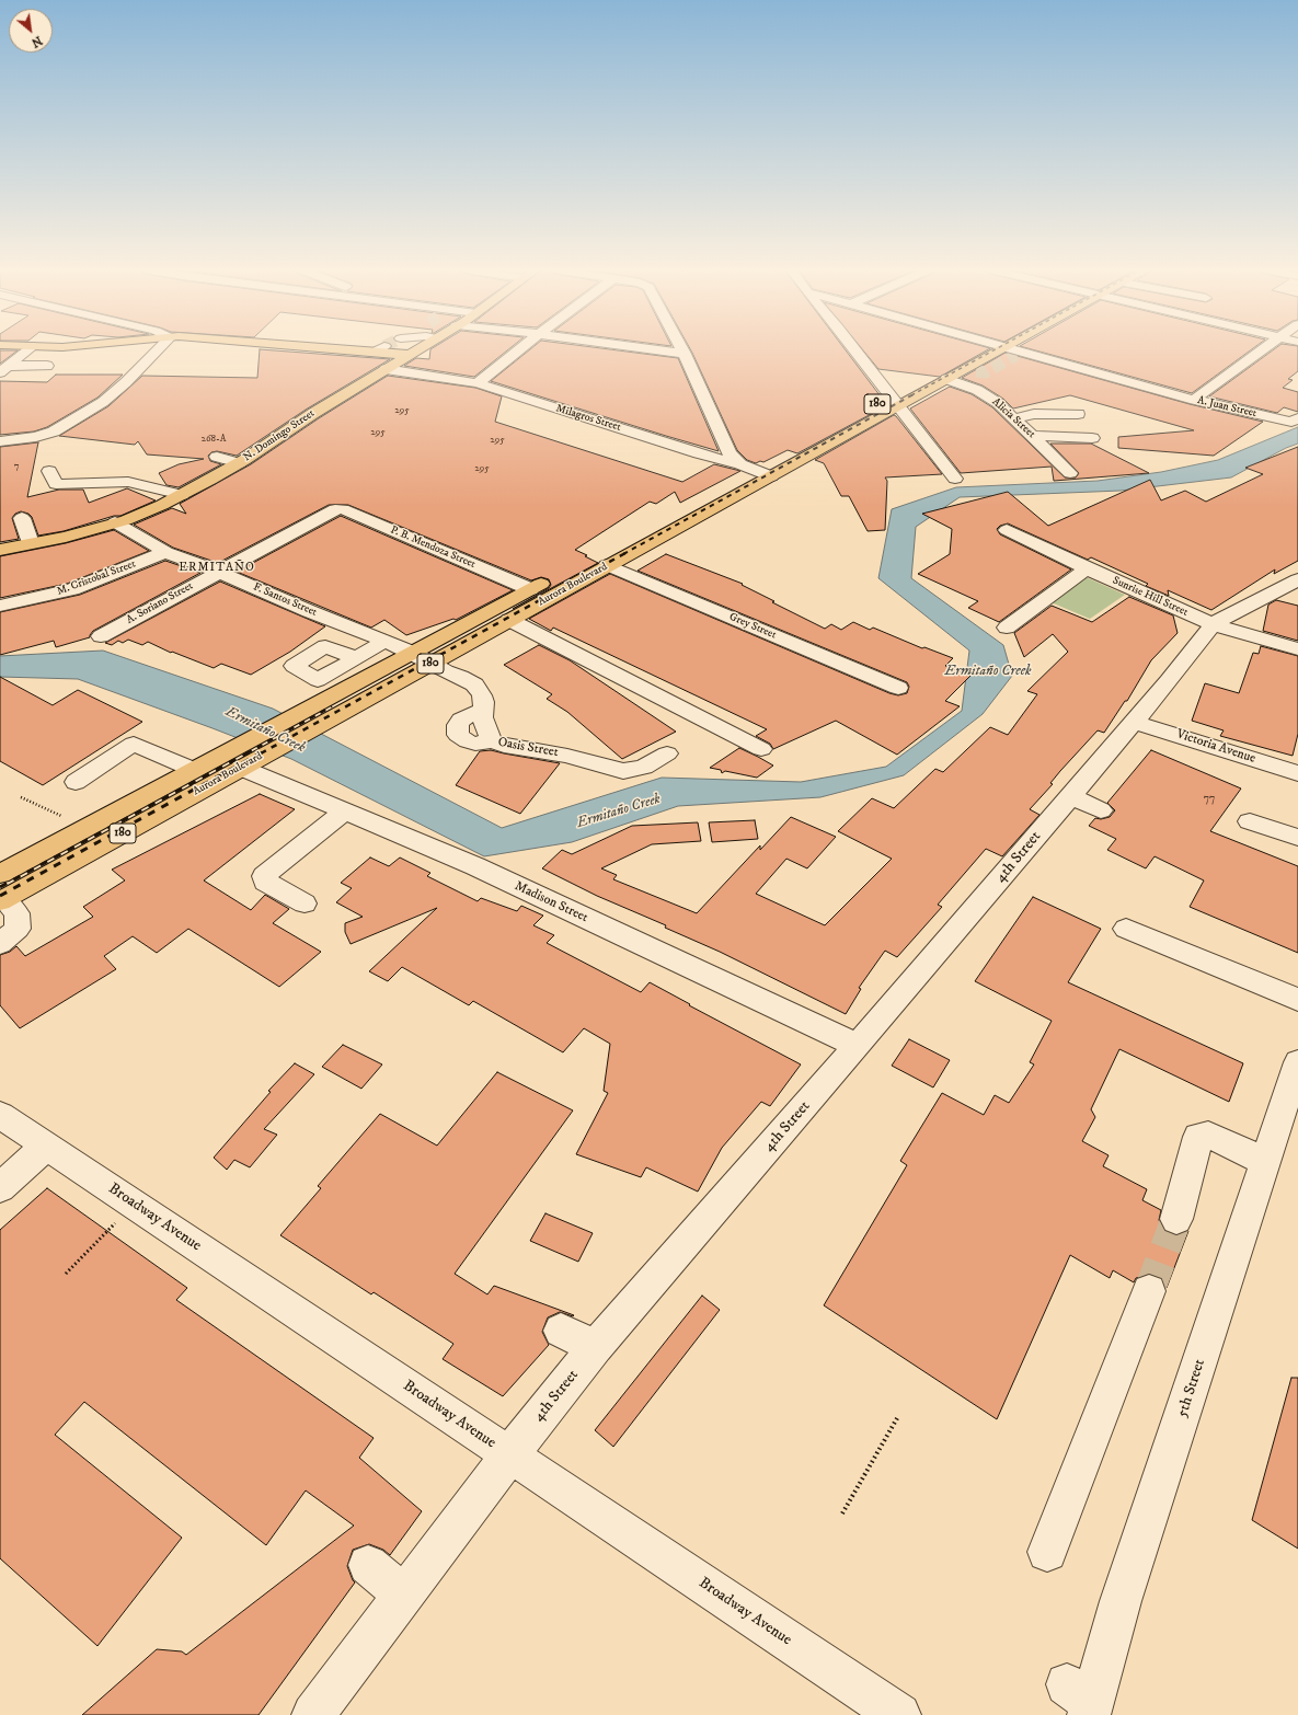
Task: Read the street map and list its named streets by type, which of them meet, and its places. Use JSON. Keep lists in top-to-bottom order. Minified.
{"streets":{"main road":["180","N. Domingo Street","Aurora Boulevard"],"street":["A. Juan Street","Milagros Street","Alicia Street","P. B. Mendoza Street","M. Cristobal Street","Sunrise Hill Street","F. Santos Street","A. Soriano Street","Grey Street","Victoria Avenue","Oasis Street","4th Street","Madison Street","Broadway Avenue","5th Street"]},"crossings":[["Milagros Street","N. Domingo Street"],["Milagros Street","Aurora Boulevard"],["Alicia Street","Aurora Boulevard"],["N. Domingo Street","F. Santos Street"],["P. B. Mendoza Street","Aurora Boulevard"],["P. B. Mendoza Street","A. Soriano Street"],["M. Cristobal Street","F. Santos Street"],["Aurora Boulevard","F. Santos Street"],["Aurora Boulevard","Grey Street"],["Aurora Boulevard","Oasis Street"],["Aurora Boulevard","Madison Street"],["Sunrise Hill Street","4th Street"],["F. Santos Street","A. Soriano Street"],["F. Santos Street","Oasis Street"],["Victoria Avenue","4th Street"],["4th Street","Madison Street"],["4th Street","Broadway Avenue"]],"districts":["ERMITAÑO"],"water":["Ermitaño Creek"],"house_numbers":["295","295","268-A","295","7","295","77"],"north":"bottom right"}
